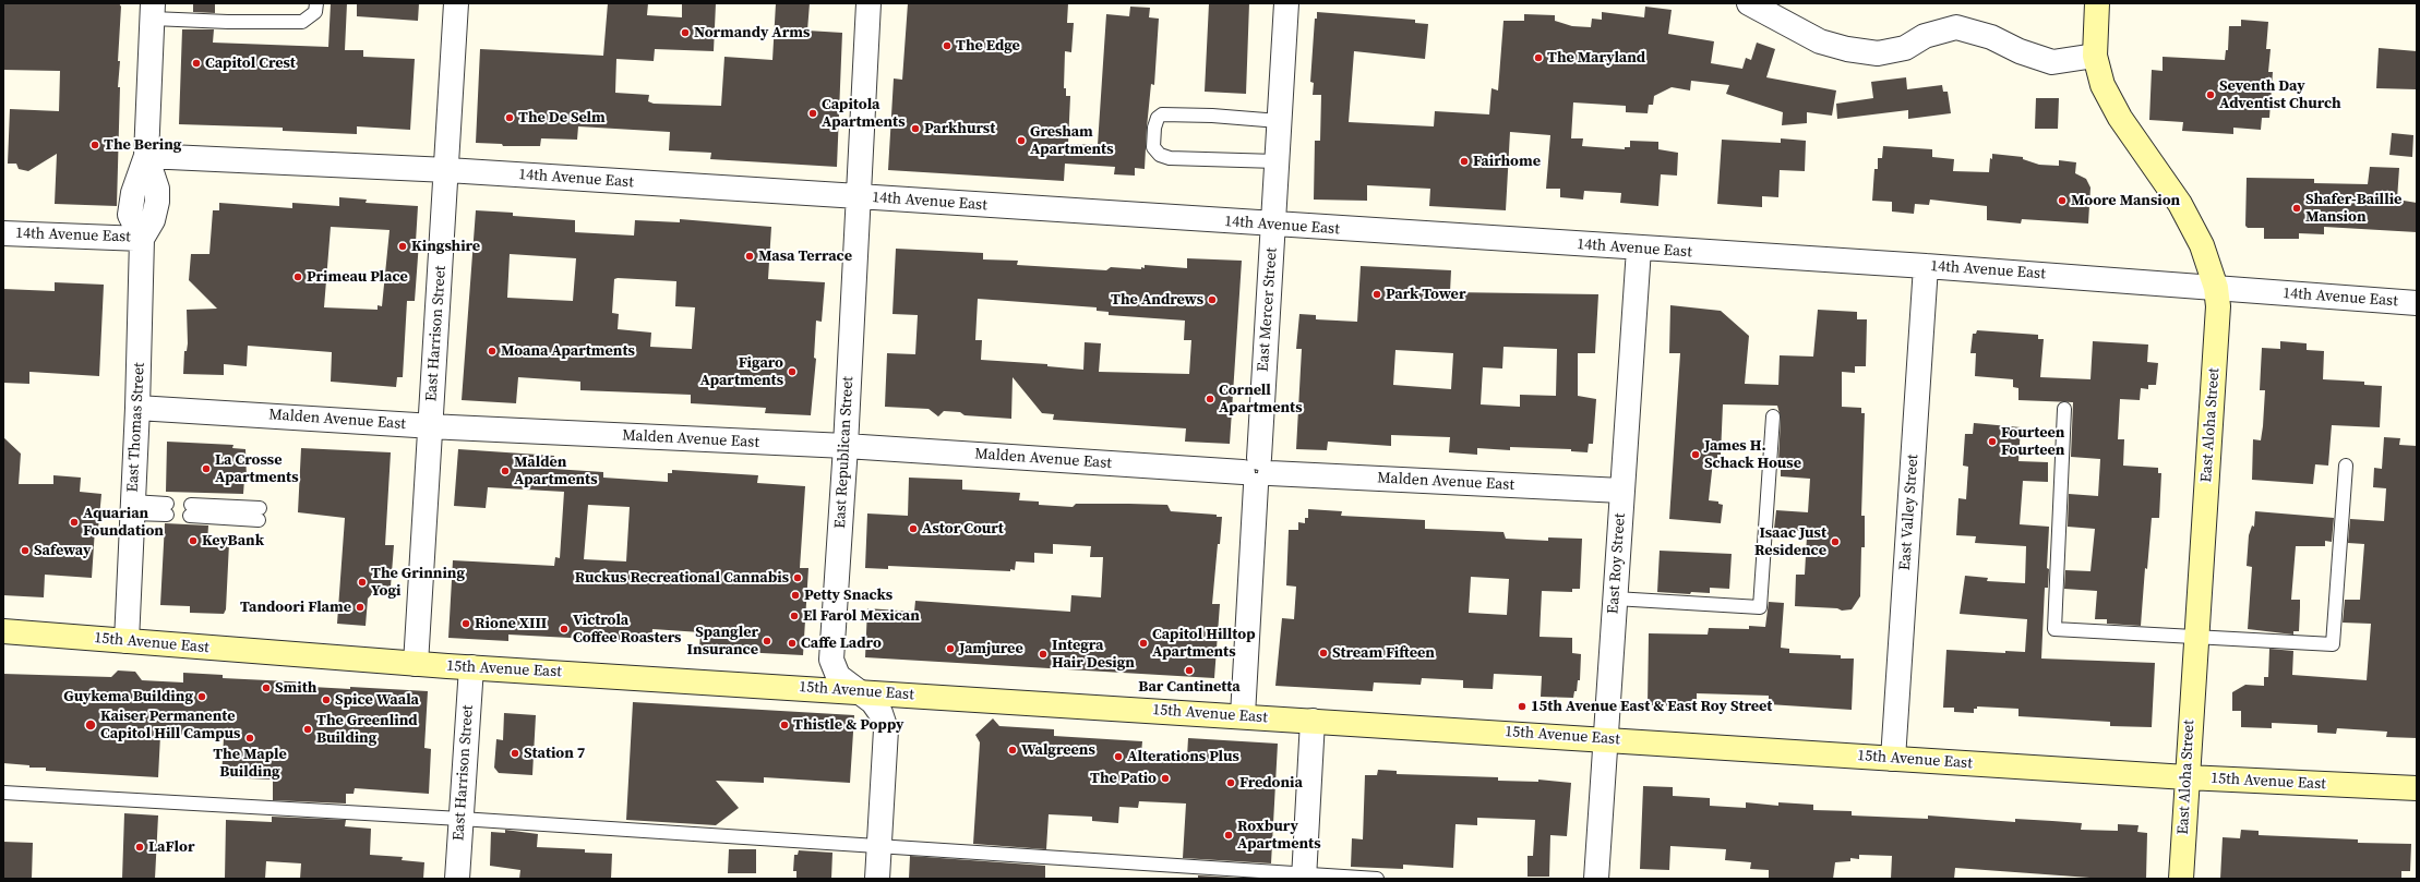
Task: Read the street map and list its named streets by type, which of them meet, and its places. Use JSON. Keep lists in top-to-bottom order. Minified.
{"streets":{"street":["14th Avenue East","East Mercer Street","East Harrison Street","Malden Avenue East","East Aloha Street","East Thomas Street","East Republican Street","East Valley Street","East Roy Street","15th Avenue East"]},"crossings":[["14th Avenue East","East Mercer Street"],["14th Avenue East","East Harrison Street"],["14th Avenue East","East Aloha Street"],["14th Avenue East","East Thomas Street"],["14th Avenue East","East Republican Street"],["14th Avenue East","East Valley Street"],["14th Avenue East","East Roy Street"],["East Mercer Street","Malden Avenue East"],["East Mercer Street","15th Avenue East"],["East Harrison Street","Malden Avenue East"],["East Harrison Street","15th Avenue East"],["Malden Avenue East","East Thomas Street"],["Malden Avenue East","East Republican Street"],["Malden Avenue East","East Roy Street"],["East Aloha Street","15th Avenue East"],["East Thomas Street","15th Avenue East"],["East Republican Street","15th Avenue East"],["East Valley Street","15th Avenue East"],["East Roy Street","15th Avenue East"]],"places":["Normandy Arms","The Edge","The Maryland","Capitol Crest","Seventh Day Adventist Church","Capitola Apartments","The De Selm","Parkhurst","Gresham Apartments","The Bering","Fairhome","Moore Mansion","Shafer-Baillie Mansion","Kingshire","Masa Terrace","Primeau Place","Park Tower","The Andrews","Moana Apartments","Figaro Apartments","Cornell Apartments","Fourteen Fourteen","James H. Schack House","La Crosse Apartments","Malden Apartments","Aquarian Foundation","Astor Court","KeyBank","Isaac Just Residence","Safeway","Ruckus Recreational Cannabis","The Grinning Yogi","Petty Snacks","Tandoori Flame","El Farol Mexican","Rione XIII","Victrola Coffee Roasters","Spangler Insurance","Caffe Ladro","Capitol Hilltop Apartments","Jamjuree","Stream Fifteen","Integra Hair Design","Bar Cantinetta","Smith","Guykema Building","Spice Waala","15th Avenue East & East Roy Street","Kaiser Permanente Capitol Hill Campus","Thistle & Poppy","The Greenlind Building","The Maple Building","Walgreens","Station 7","Alterations Plus","The Patio","Fredonia","Roxbury Apartments","LaFlor"]}
